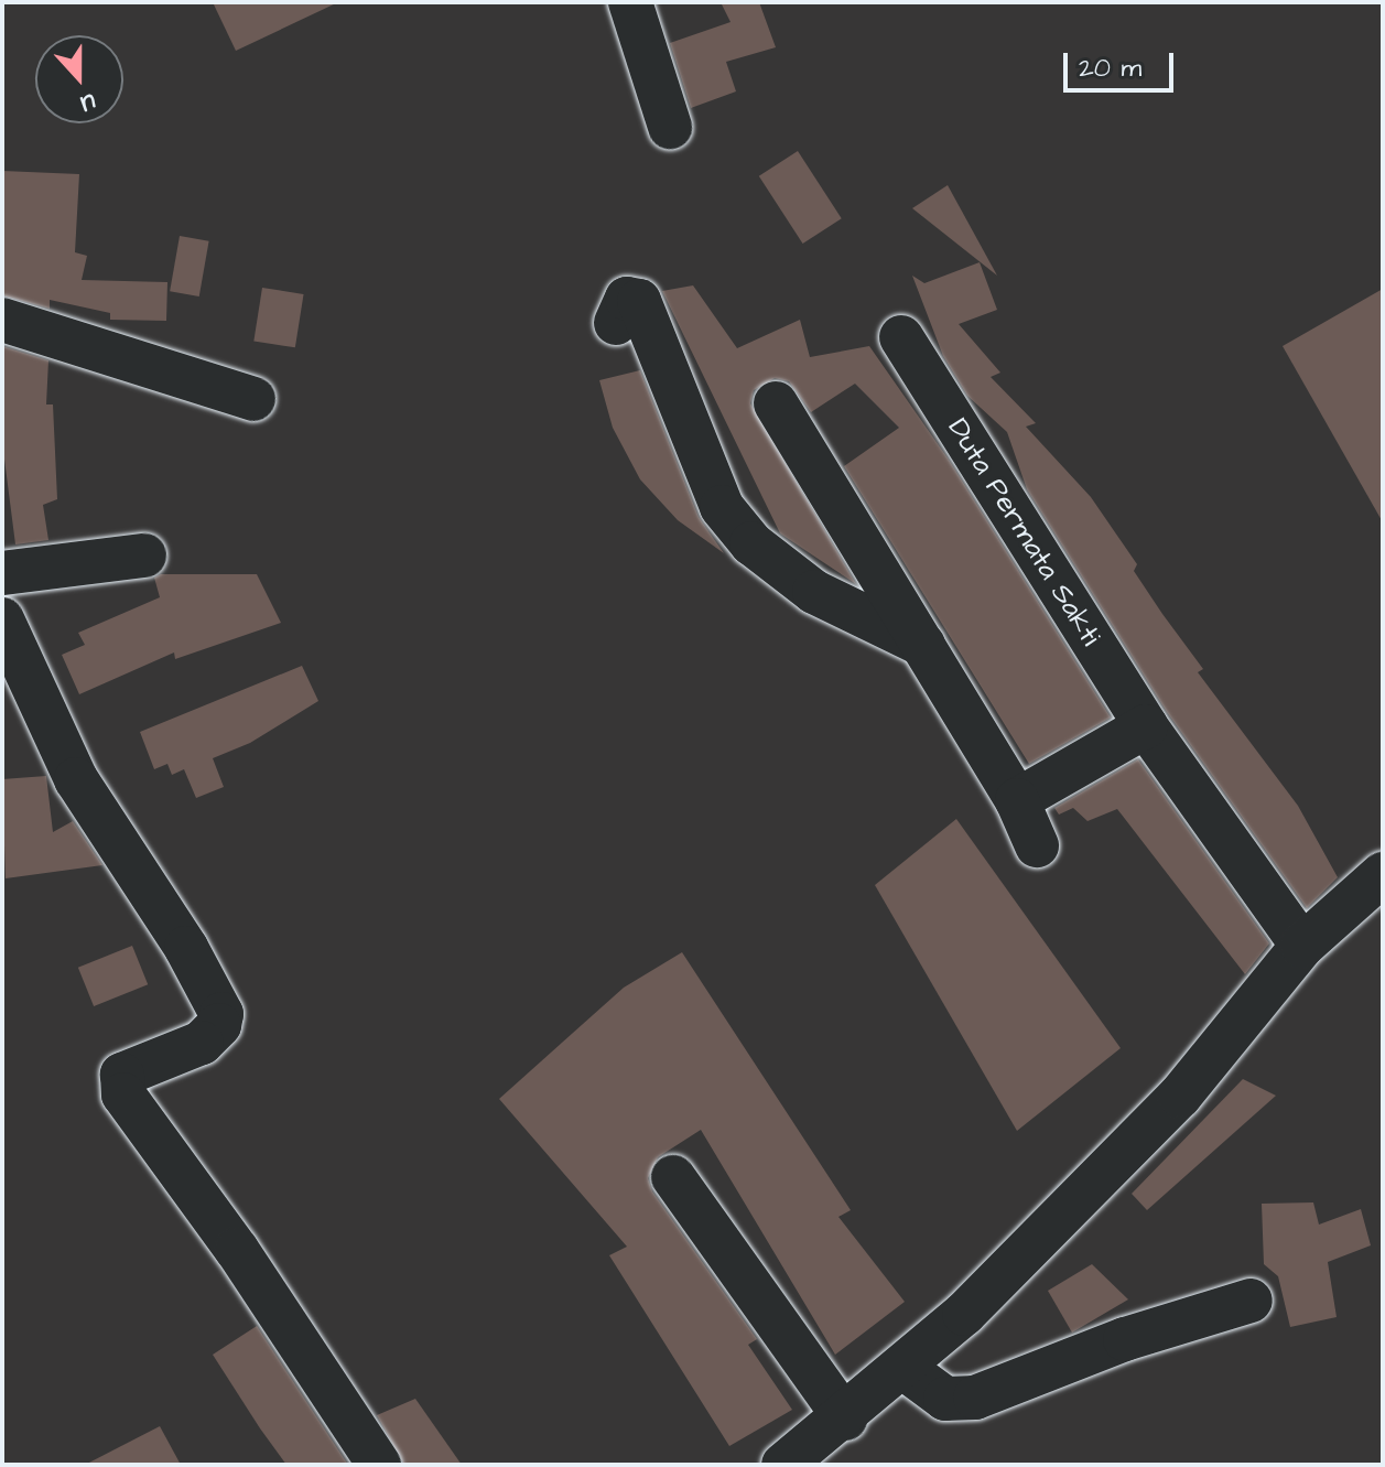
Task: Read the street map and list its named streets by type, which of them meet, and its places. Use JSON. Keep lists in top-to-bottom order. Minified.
{"streets":{"street":["Duta Permata Sakti"]},"scale_bar":"20 m","north":"bottom"}
